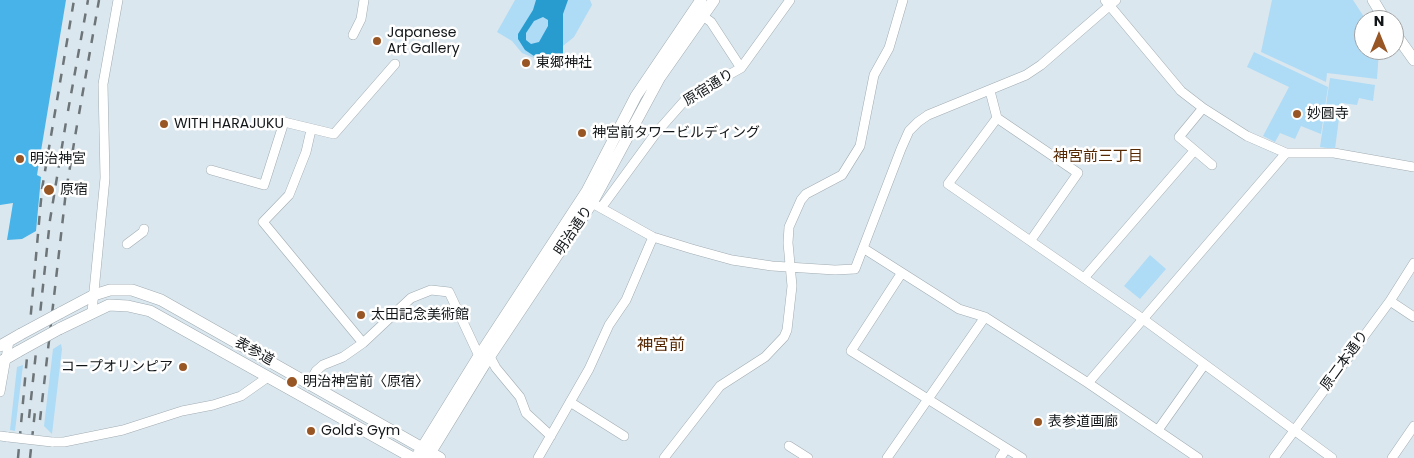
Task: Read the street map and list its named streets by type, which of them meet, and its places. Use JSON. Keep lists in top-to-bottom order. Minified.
{"streets":{"main road":["明治通り","表参道"],"street":["原宿通り","原二本通り"]},"crossings":[["原宿通り","明治通り"],["明治通り","表参道"]],"districts":["神宮前三丁目","神宮前"],"places":["Japanese Art Gallery","東郷神社","妙圓寺","WITH HARAJUKU","神宮前タワービルディング","明治神宮","原宿","太田記念美術館","コープオリンピア","明治神宮前〈原宿〉","表参道画廊","Gold's Gym"],"north":"top"}
